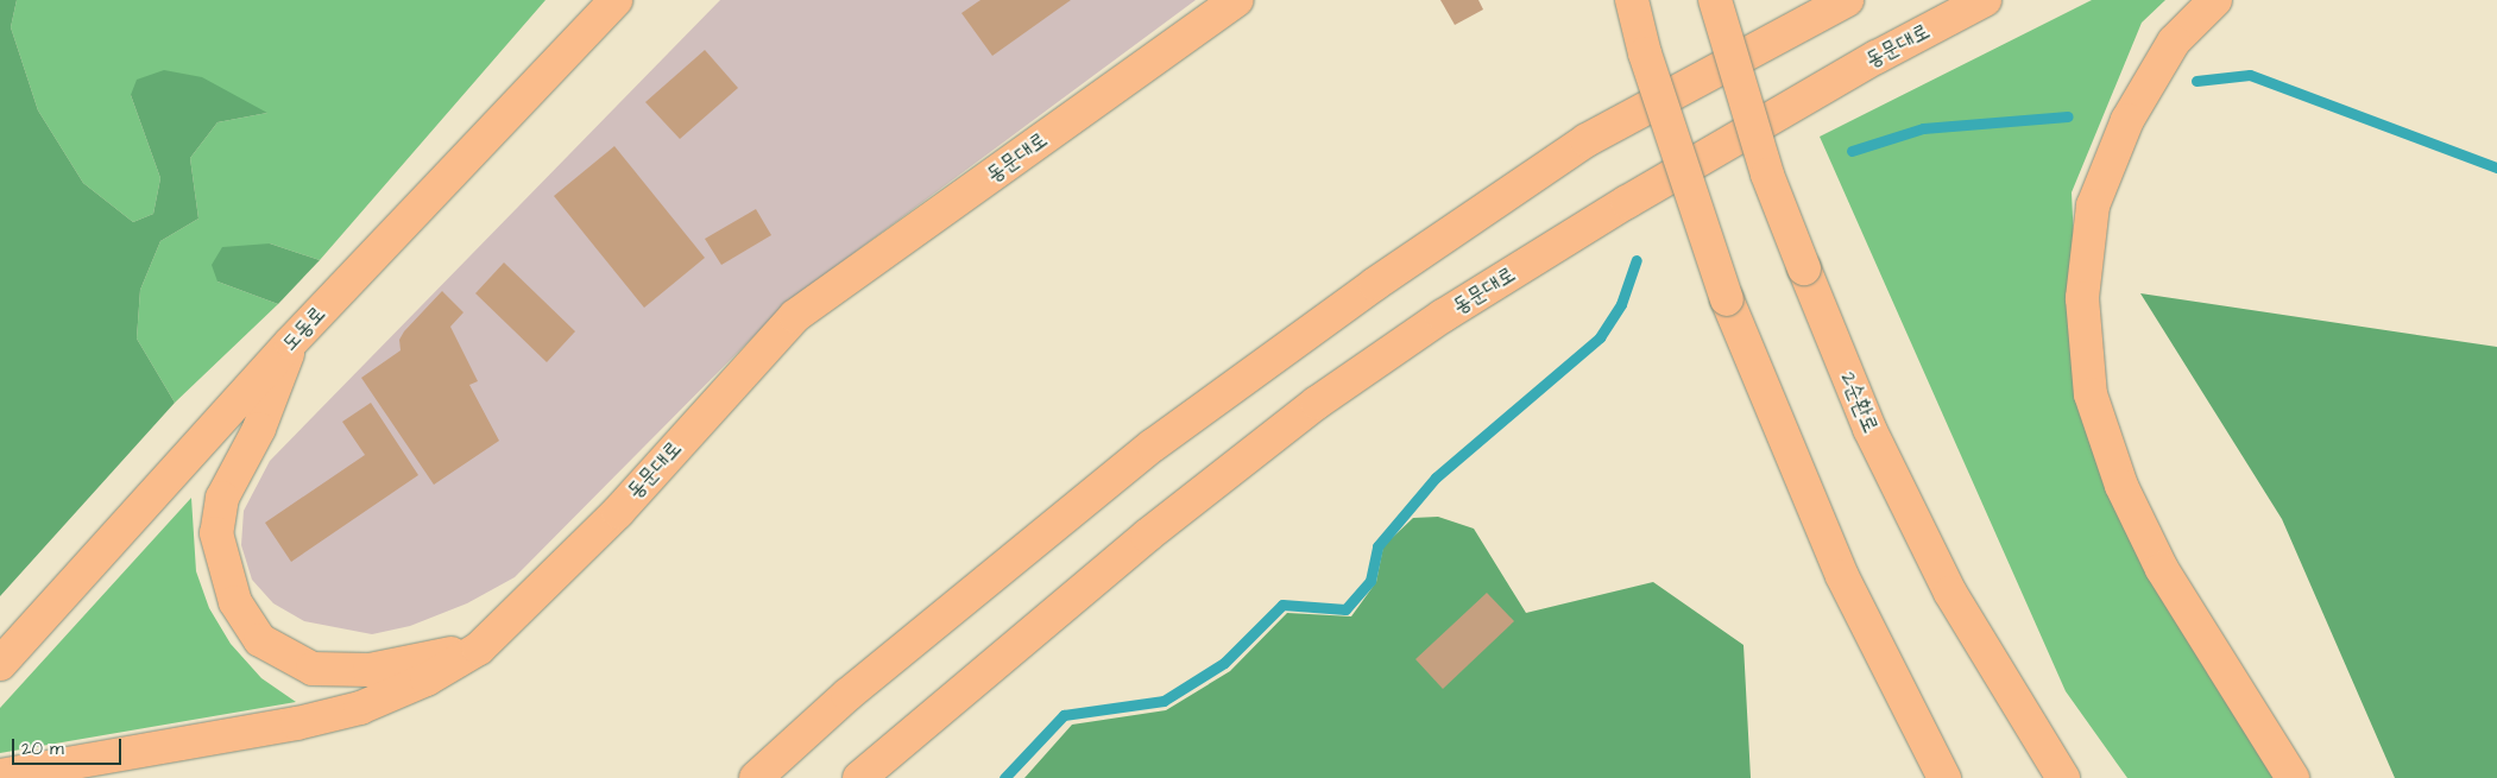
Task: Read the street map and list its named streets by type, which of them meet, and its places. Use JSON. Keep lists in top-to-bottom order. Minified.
{"streets":{"main road":["동문대로","도동로","2순환로"]},"scale_bar":"20 m"}
